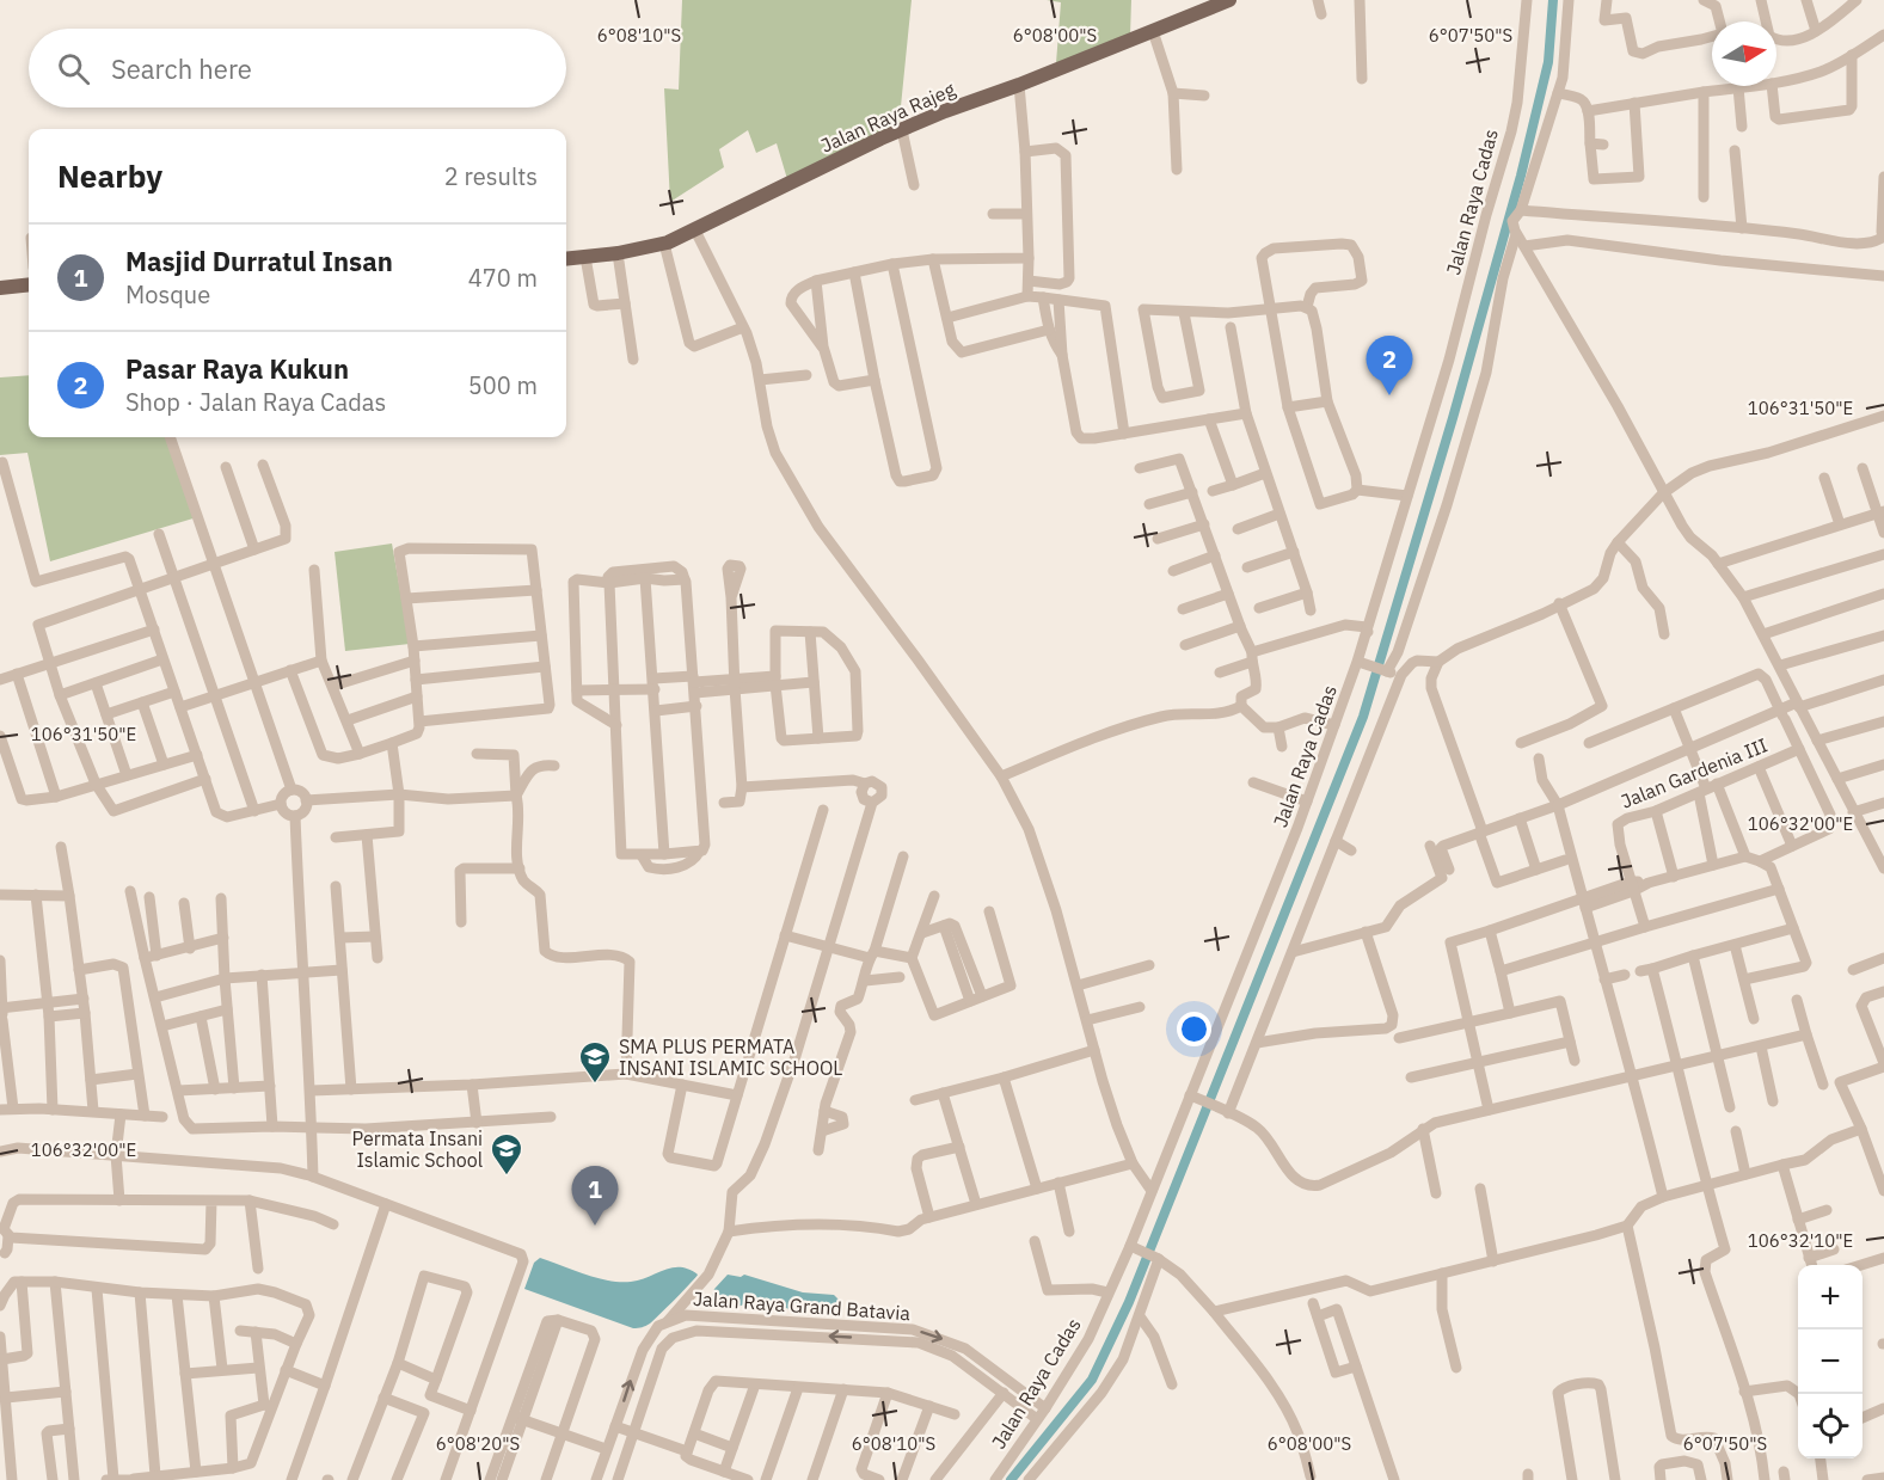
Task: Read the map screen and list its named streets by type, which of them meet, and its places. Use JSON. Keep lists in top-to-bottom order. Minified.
{"streets":{"main road":["Jalan Raya Rajeg"],"street":["Jalan Raya Cadas","Jalan Gardenia III","Jalan Raya Grand Batavia"]},"crossings":[["Jalan Raya Cadas","Jalan Raya Grand Batavia"]],"places":{"school or university":["SMA PLUS PERMATA INSANI ISLAMIC SCHOOL","Permata Insani Islamic School"]},"north":"right","page":{"search":"Search here","heading":["Nearby","2 results"],"list":[{"mark":"1","name":"Masjid Durratul Insan","note":"Mosque","value":"470 m"},{"mark":"2","name":"Pasar Raya Kukun","note":"Shop · Jalan Raya Cadas","value":"500 m"}],"pins":["2","1"],"map_buttons":["+","−"]},"coordinates":["6°08'10\"S","6°08'00\"S","6°07'50\"S","106°31'50\"E","106°32'00\"E","106°32'10\"E","6°08'20\"S"]}
